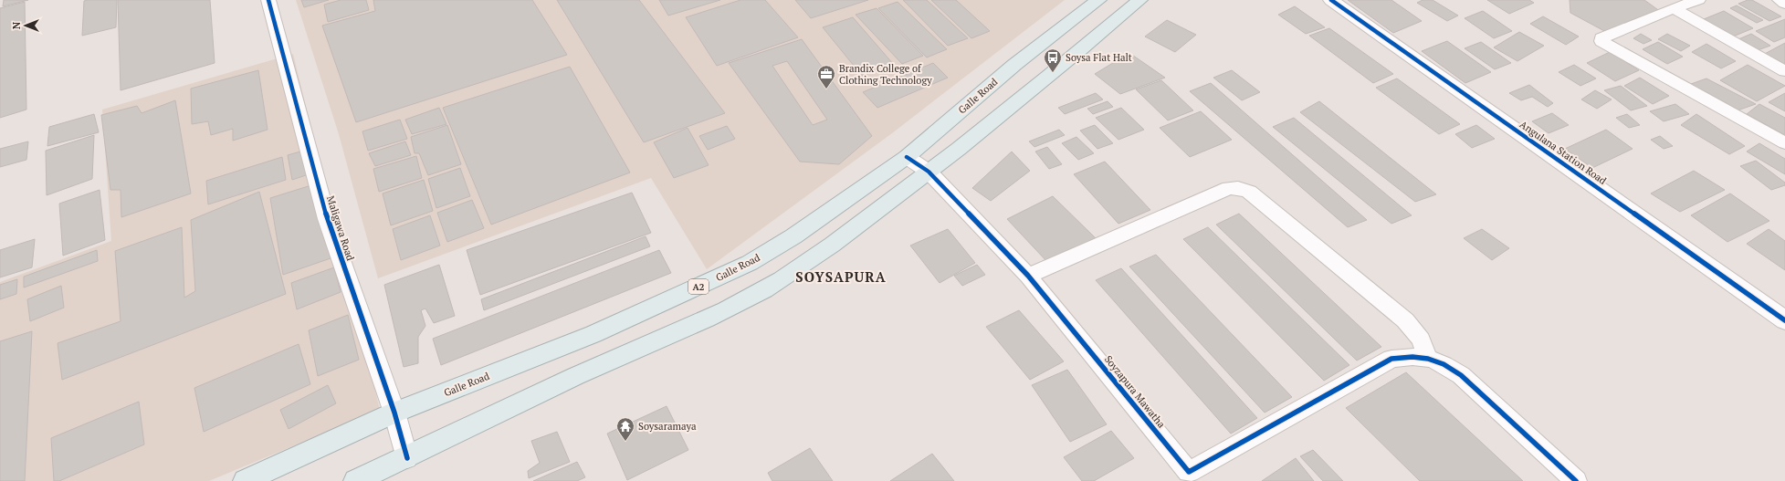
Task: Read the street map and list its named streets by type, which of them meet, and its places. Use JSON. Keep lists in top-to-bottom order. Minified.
{"streets":{"highway":["Galle Road","A2"],"street":["Angulana Station Road","Maligawa Road","Soyzapura Mawatha"]},"crossings":[["Galle Road","Maligawa Road"],["Galle Road","Soyzapura Mawatha"]],"districts":["SOYSAPURA"],"places":{"bus stop":["Soysa Flat Halt"],"office":["Brandix College of Clothing Technology"],"temple":["Soysaramaya"]},"north":"left"}
